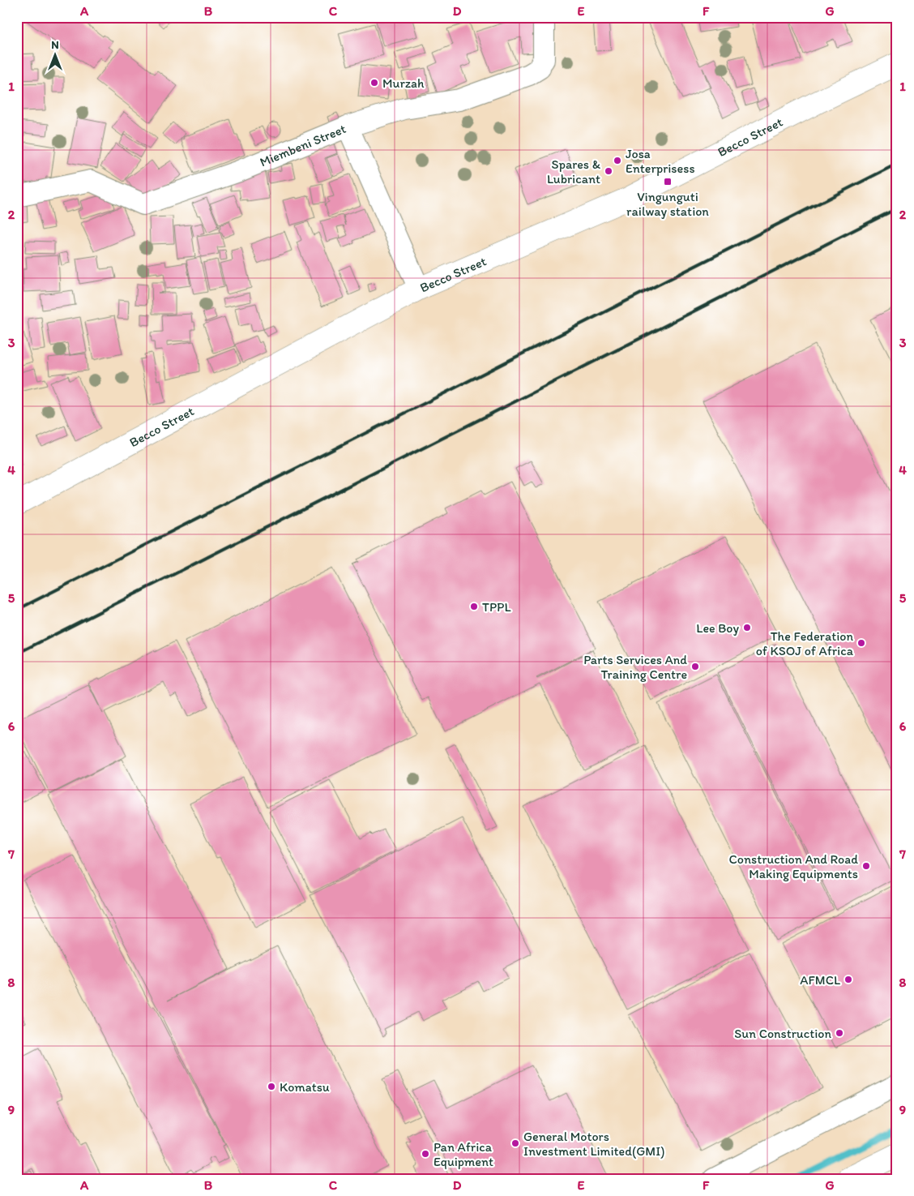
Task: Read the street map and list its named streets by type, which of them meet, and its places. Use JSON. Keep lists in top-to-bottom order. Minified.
{"streets":{"main road":["Becco Street"],"street":["Miembeni Street"]},"places":{"other":["Murzah","Josa Enterprisess","Spares & Lubricant","TPPL","Lee Boy","The Federation of KSOJ of Africa","Parts Services And Training Centre","Construction And Road Making Equipments","AFMCL","Sun Construction","Komatsu","General Motors Investment Limited(GMI)","Pan Africa Equipment"],"transit":["Vingunguti railway station"]},"north":"top","grid":{"columns":["A","B","C","D","E","F","G"],"rows":["1","2","3","4","5","6","7","8","9"]}}
